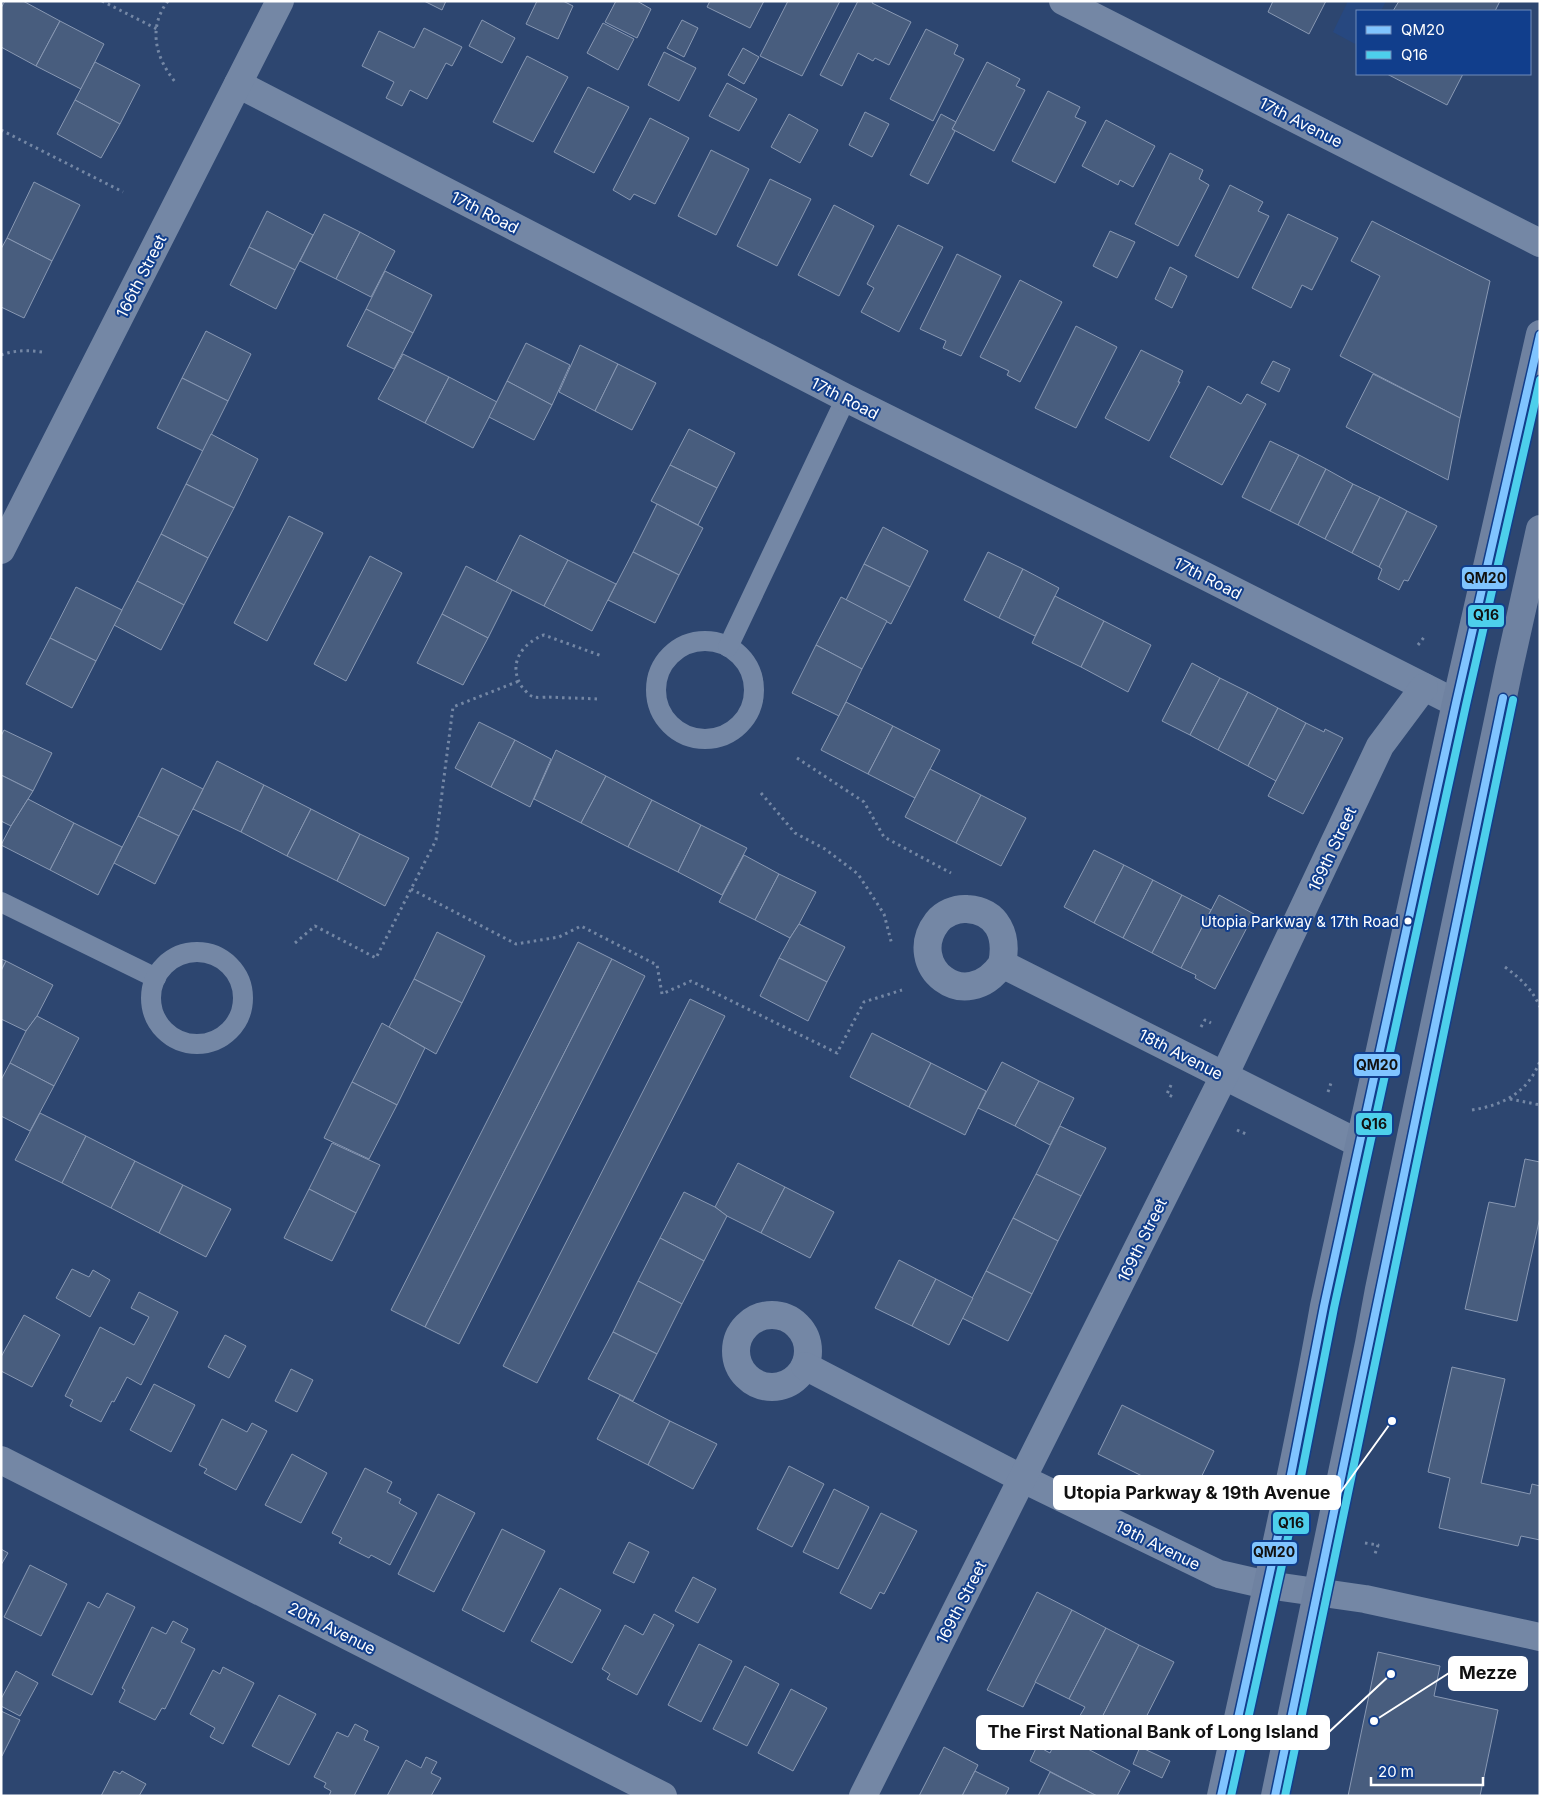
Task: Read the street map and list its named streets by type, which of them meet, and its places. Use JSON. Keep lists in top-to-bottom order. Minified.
{"streets":{"street":["17th Avenue","17th Road","166th Street","169th Street","18th Avenue","19th Avenue","20th Avenue"]},"crossings":[["17th Road","166th Street"],["17th Road","169th Street"],["169th Street","18th Avenue"],["169th Street","19th Avenue"]],"places":["Utopia Parkway & 17th Road","Utopia Parkway & 19th Avenue","The First National Bank of Long Island","Mezze"],"lines":["transit line QM20","transit line Q16"],"legend":["QM20","Q16"],"scale_bar":"20 m"}
